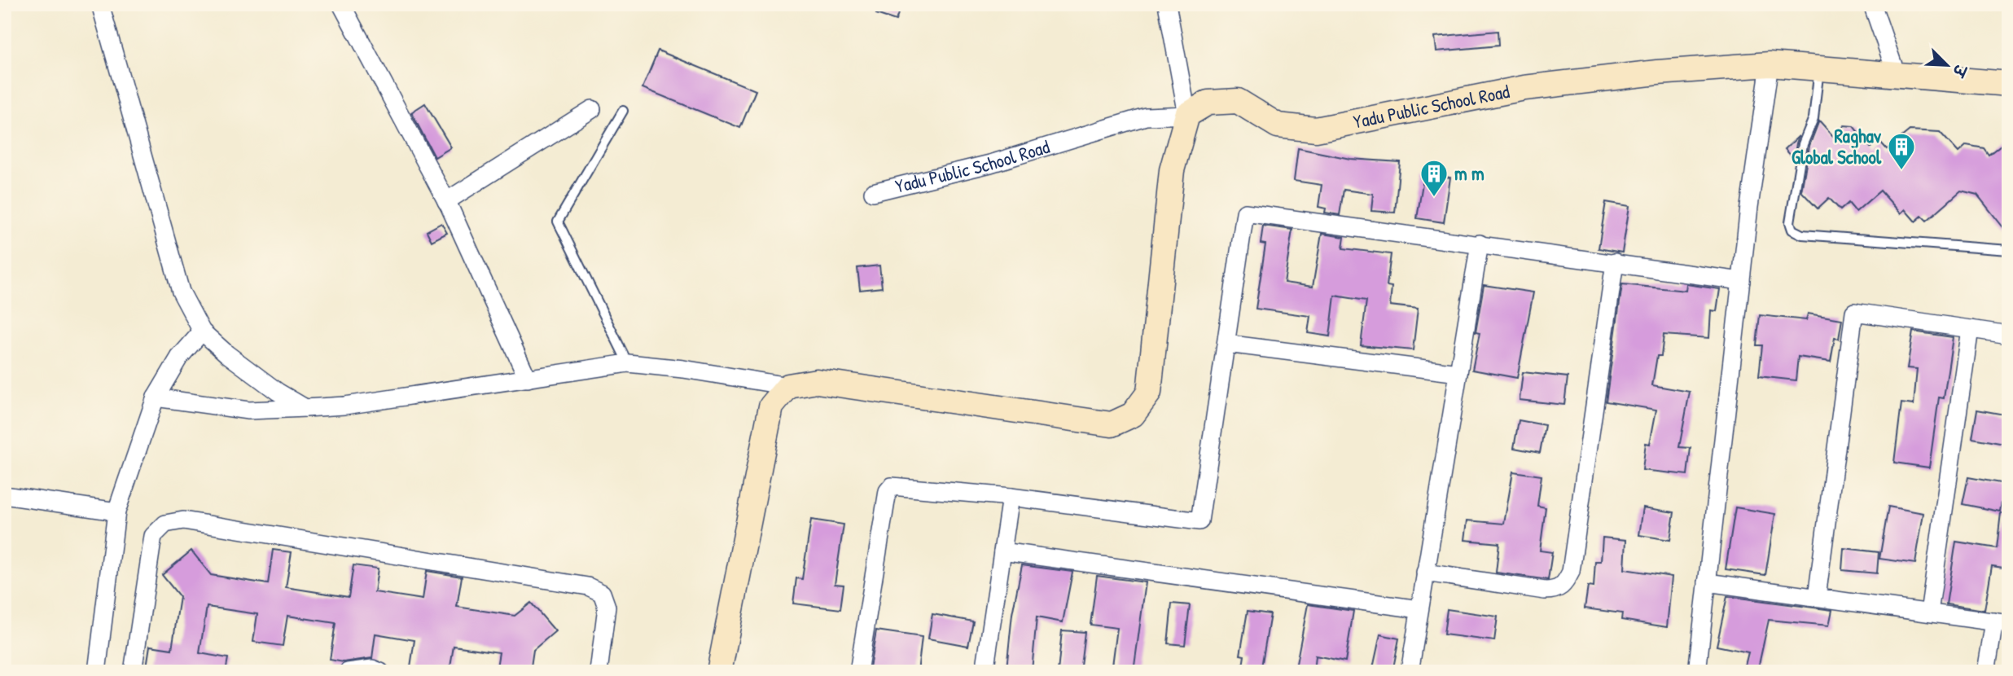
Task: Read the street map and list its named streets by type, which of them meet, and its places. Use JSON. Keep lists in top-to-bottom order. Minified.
{"streets":{"street":["Yadu Public School Road"]},"places":{"building":["Raghav Global School","m m"]},"north":"bottom right"}
